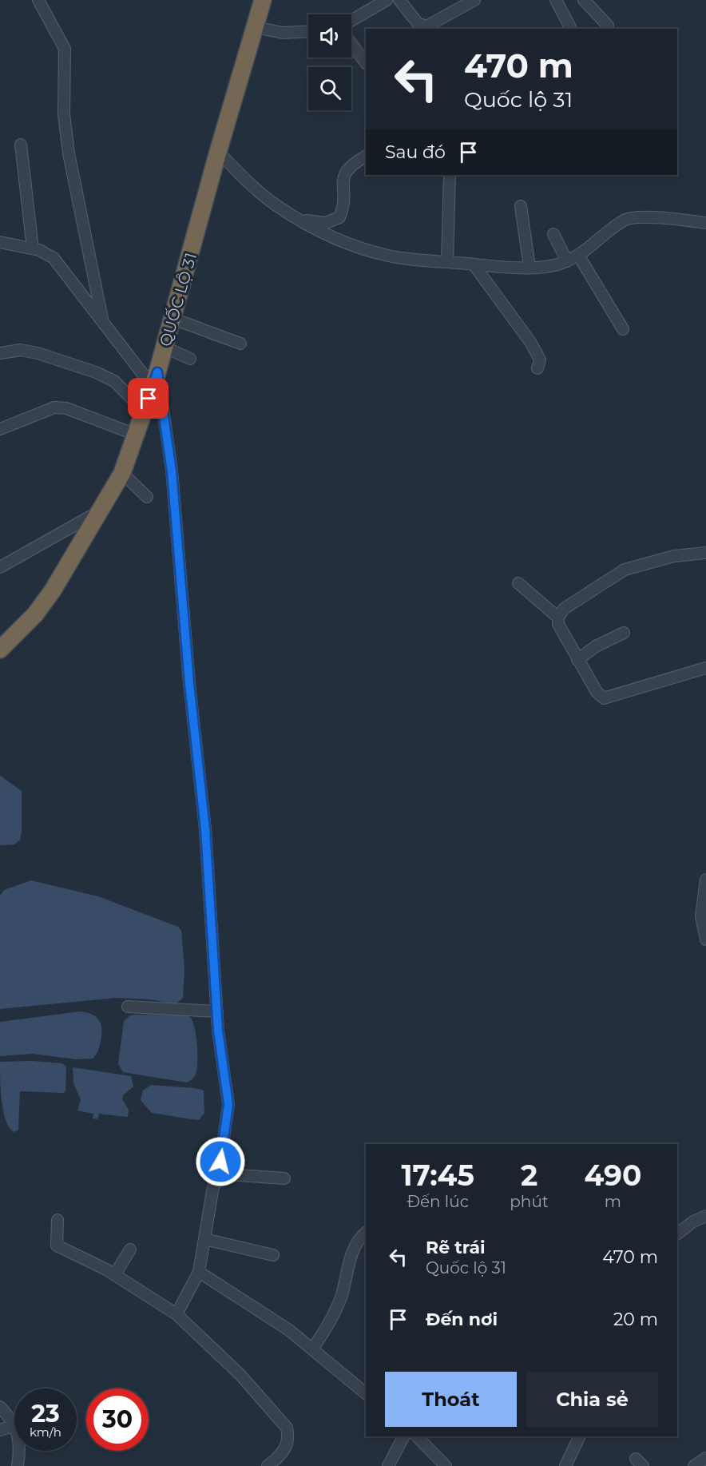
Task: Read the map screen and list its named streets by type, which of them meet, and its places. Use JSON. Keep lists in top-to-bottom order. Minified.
{"streets":{"highway":["QUỐC LỘ 31"]},"page":{"turn":["470 m","Quốc lộ 31"],"then":"Sau đó","eta":["17:45","Đến lúc","2","phút","490","m"],"list":[{"name":"Rẽ trái","note":"Quốc lộ 31","value":"470 m"},{"name":"Đến nơi","value":"20 m"}],"buttons":["Thoát","Chia sẻ"],"speed":"23 km/h","limit":"30"}}
